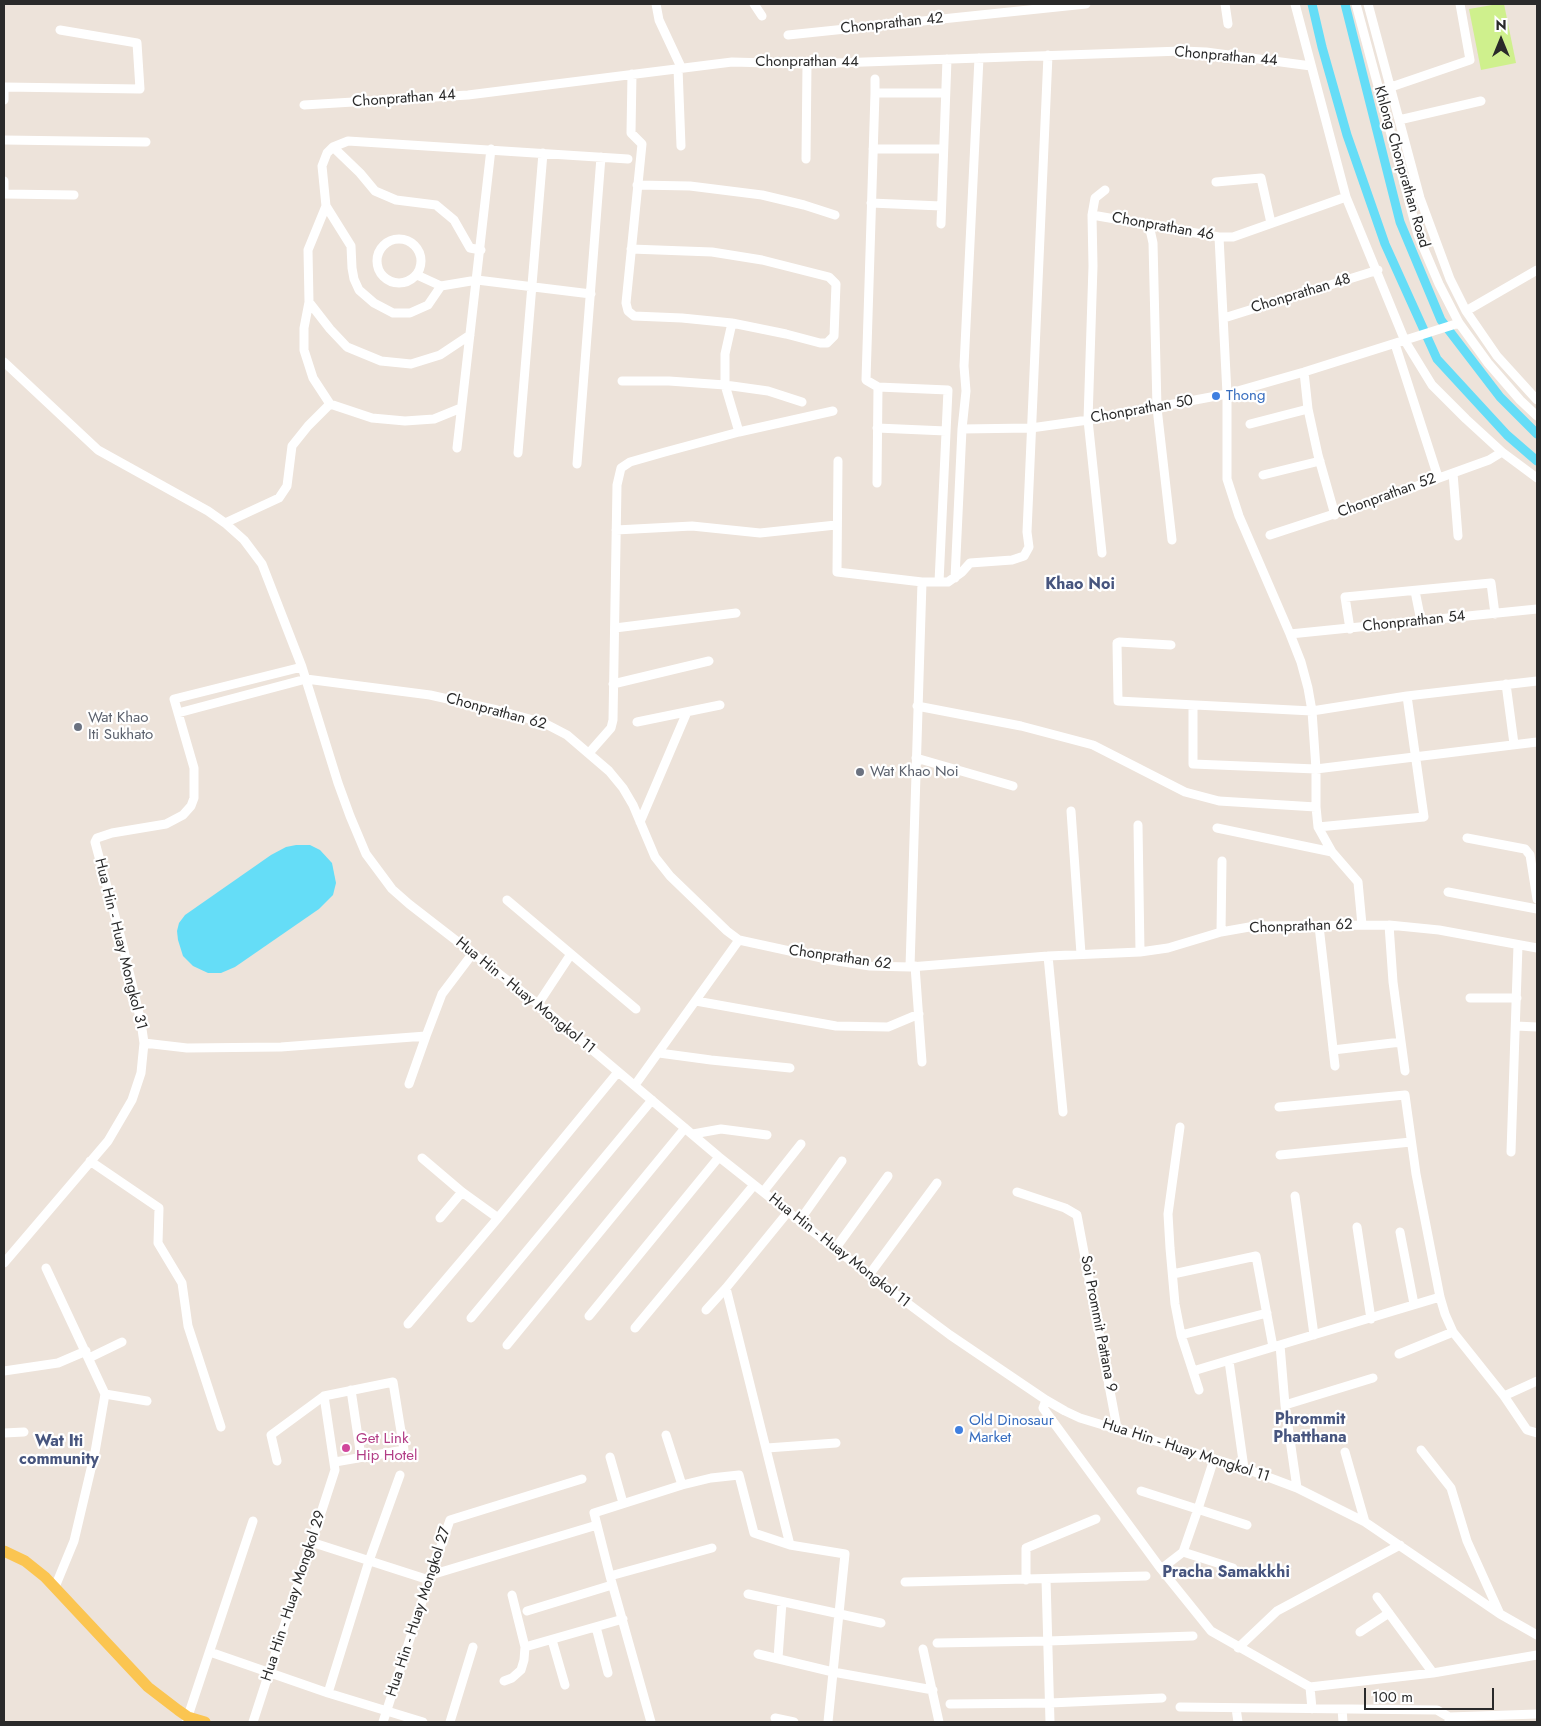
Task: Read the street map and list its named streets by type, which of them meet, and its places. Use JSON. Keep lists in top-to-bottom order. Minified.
{"streets":{"street":["Chonprathan 42","Chonprathan 44","Khlong Chonprathan Road","Chonprathan 46","Chonprathan 48","Chonprathan 50","Chonprathan 52","Chonprathan 54","Chonprathan 62","Hua Hin - Huay Mongkol 31","Hua Hin - Huay Mongkol 11","Soi Prommit Pattana 9","Hua Hin - Huay Mongkol 29","Hua Hin - Huay Mongkol 27"]},"crossings":[["Khlong Chonprathan Road","Chonprathan 50"],["Chonprathan 62","Hua Hin - Huay Mongkol 11"],["Hua Hin - Huay Mongkol 11","Soi Prommit Pattana 9"]],"districts":["Khao Noi","Phrommit Phatthana","Wat Iti community","Pracha Samakkhi"],"places":["Thong","Wat Khao Iti Sukhato","Wat Khao Noi","Old Dinosaur Market","Get Link Hip Hotel"],"scale_bar":"100 m","north":"top"}
